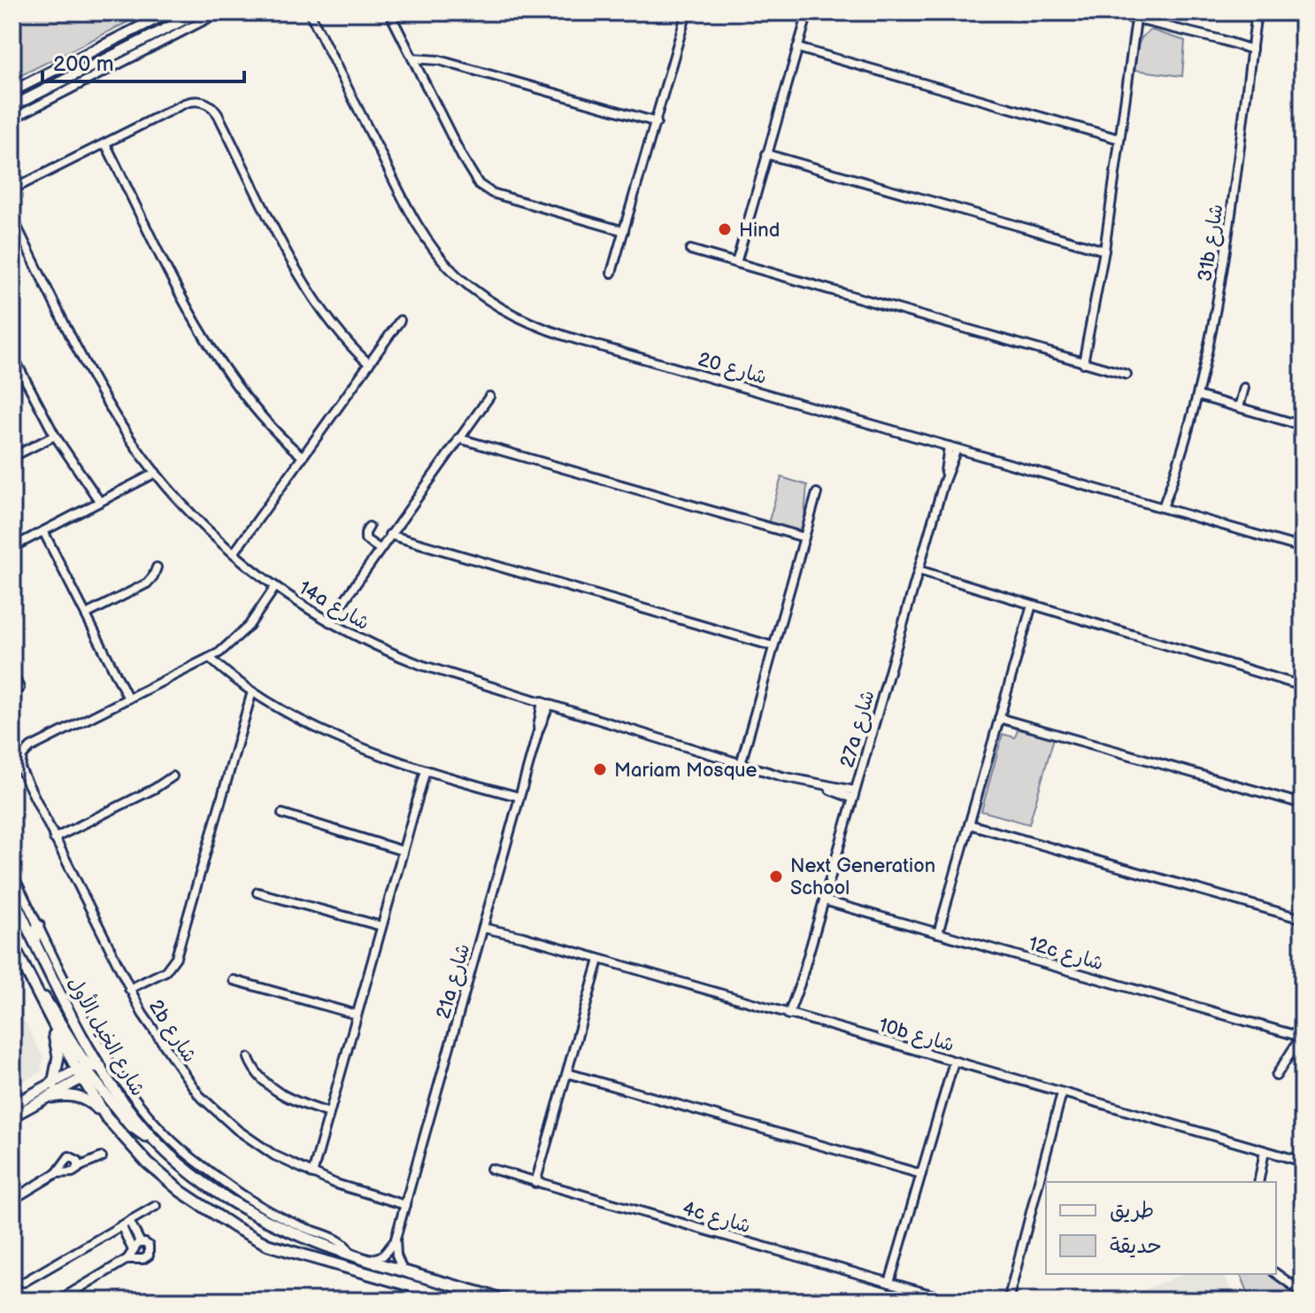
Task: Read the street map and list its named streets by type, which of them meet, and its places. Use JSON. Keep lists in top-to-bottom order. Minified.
{"streets":{"main road":["شارع الخيل الأول"],"street":["31b شارع","شارع 20","14a شارع","27a شارع","12c شارع","21a شارع","2b شارع","10b شارع","4c شارع"]},"crossings":[["31b شارع","شارع 20"],["شارع 20","27a شارع"],["14a شارع","27a شارع"],["14a شارع","21a شارع"],["27a شارع","12c شارع"],["27a شارع","10b شارع"],["21a شارع","2b شارع"],["21a شارع","10b شارع"],["21a شارع","شارع الخيل الأول"]],"places":["Hind","Mariam Mosque","Next Generation School"],"legend":["طريق","حديقة"],"scale_bar":"200 m"}
